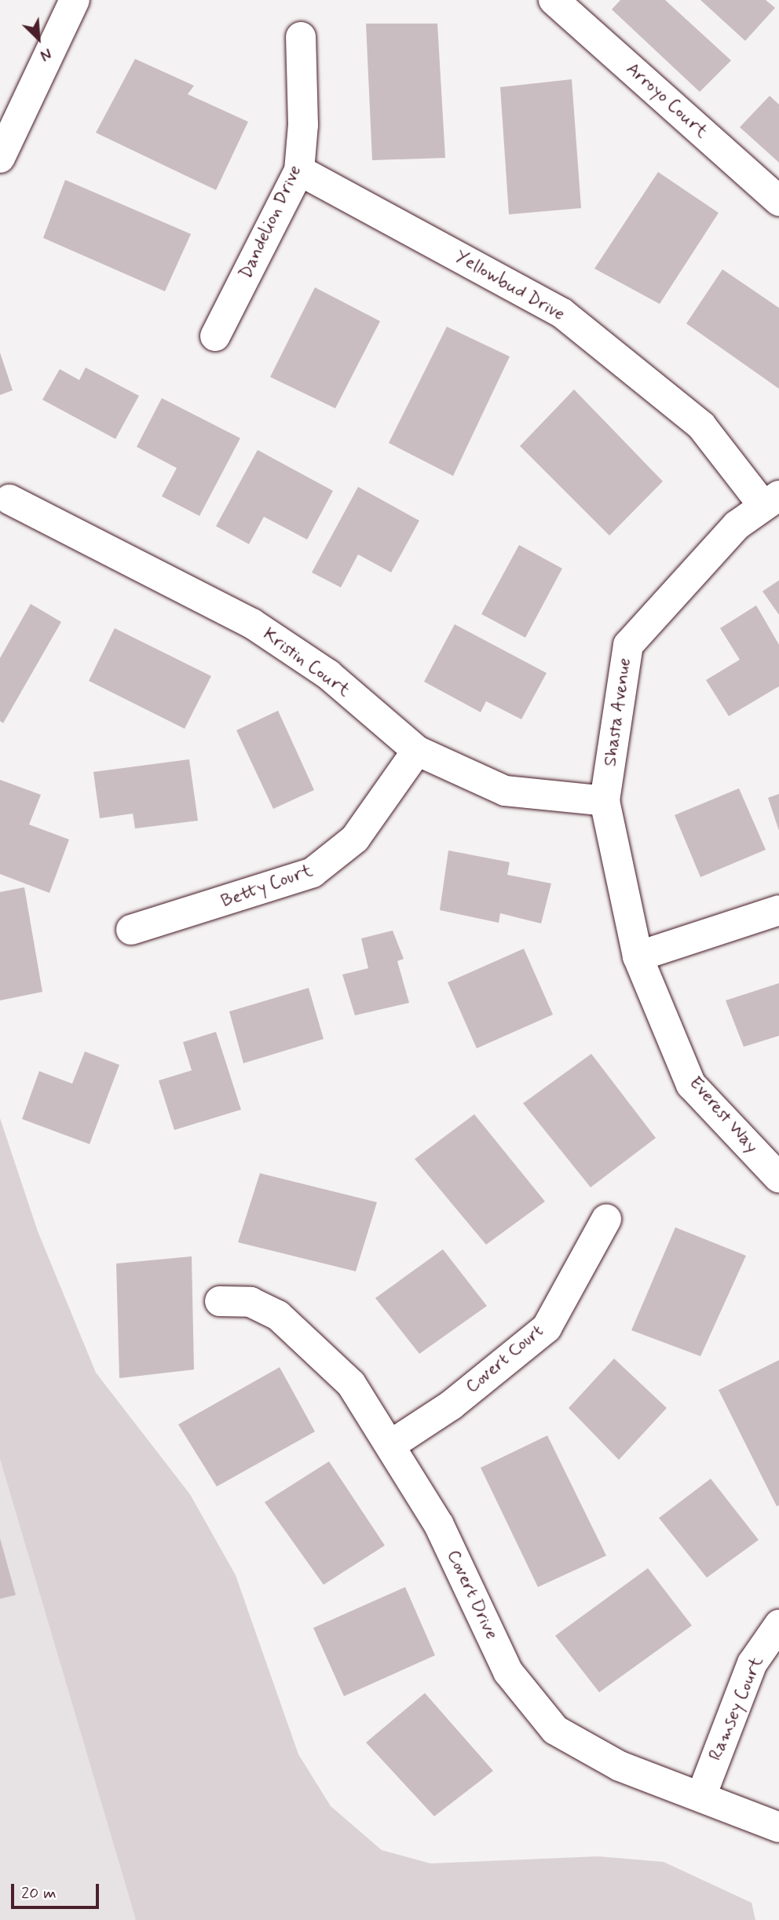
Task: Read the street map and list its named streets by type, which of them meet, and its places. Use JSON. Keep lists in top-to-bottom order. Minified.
{"streets":{"street":["Arroyo Court","Dandelion Drive","Yellowbud Drive","Kristin Court","Shasta Avenue","Betty Court","Everest Way","Covert Court","Covert Drive","Ramsey Court"]},"crossings":[["Dandelion Drive","Yellowbud Drive"],["Yellowbud Drive","Shasta Avenue"],["Kristin Court","Shasta Avenue"],["Kristin Court","Betty Court"],["Shasta Avenue","Everest Way"],["Covert Court","Covert Drive"],["Covert Drive","Ramsey Court"]],"scale_bar":"20 m","north":"bottom right"}
